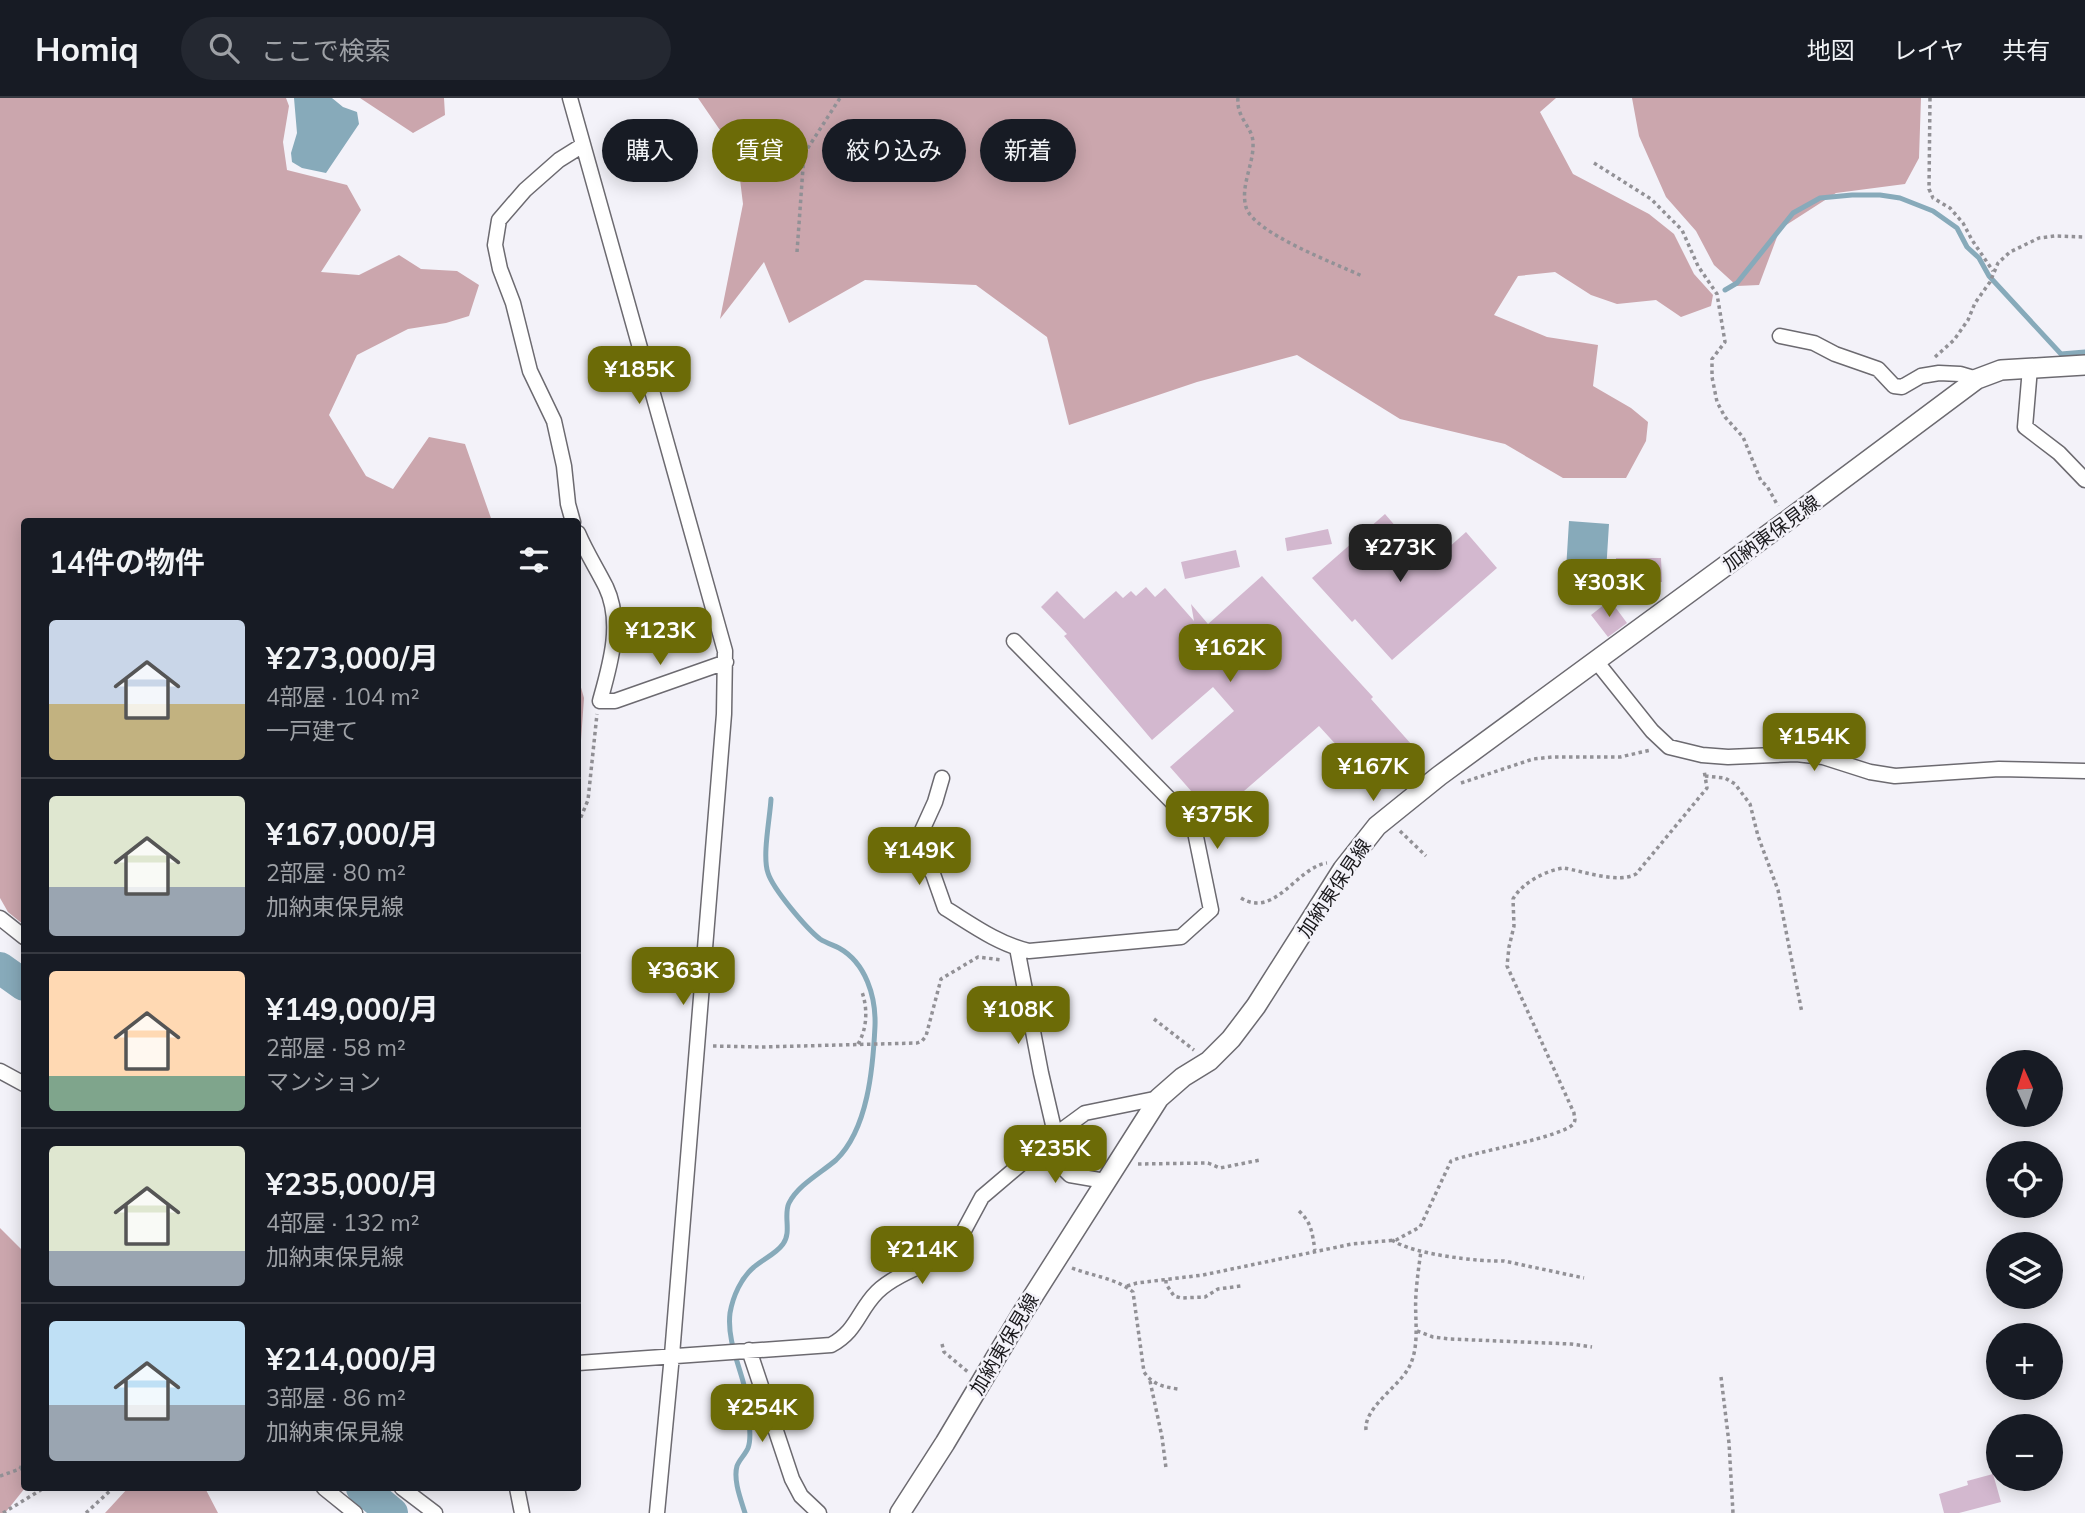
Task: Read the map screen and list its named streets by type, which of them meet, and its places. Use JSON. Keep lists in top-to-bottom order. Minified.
{"streets":{"main road":["加納東保見線"]},"north":"top","page":{"header":"Homiq","search":"ここで検索","nav":["地図","レイヤ","共有"],"chip":["購入","賃貸","絞り込み","新着"],"price":["¥185K","¥273K","¥303K","¥123K","¥162K","¥154K","¥167K","¥375K","¥149K","¥363K","¥108K","¥235K","¥214K","¥254K"],"heading":"14件の物件","list":[{"name":"¥273,000/月","note":"4部屋 · 104 m² · 一戸建て"},{"name":"¥167,000/月","note":"2部屋 · 80 m² · 加納東保見線"},{"name":"¥149,000/月","note":"2部屋 · 58 m² · マンション"},{"name":"¥235,000/月","note":"4部屋 · 132 m² · 加納東保見線"},{"name":"¥214,000/月","note":"3部屋 · 86 m² · 加納東保見線"}],"map_buttons":["+","−"]}}
